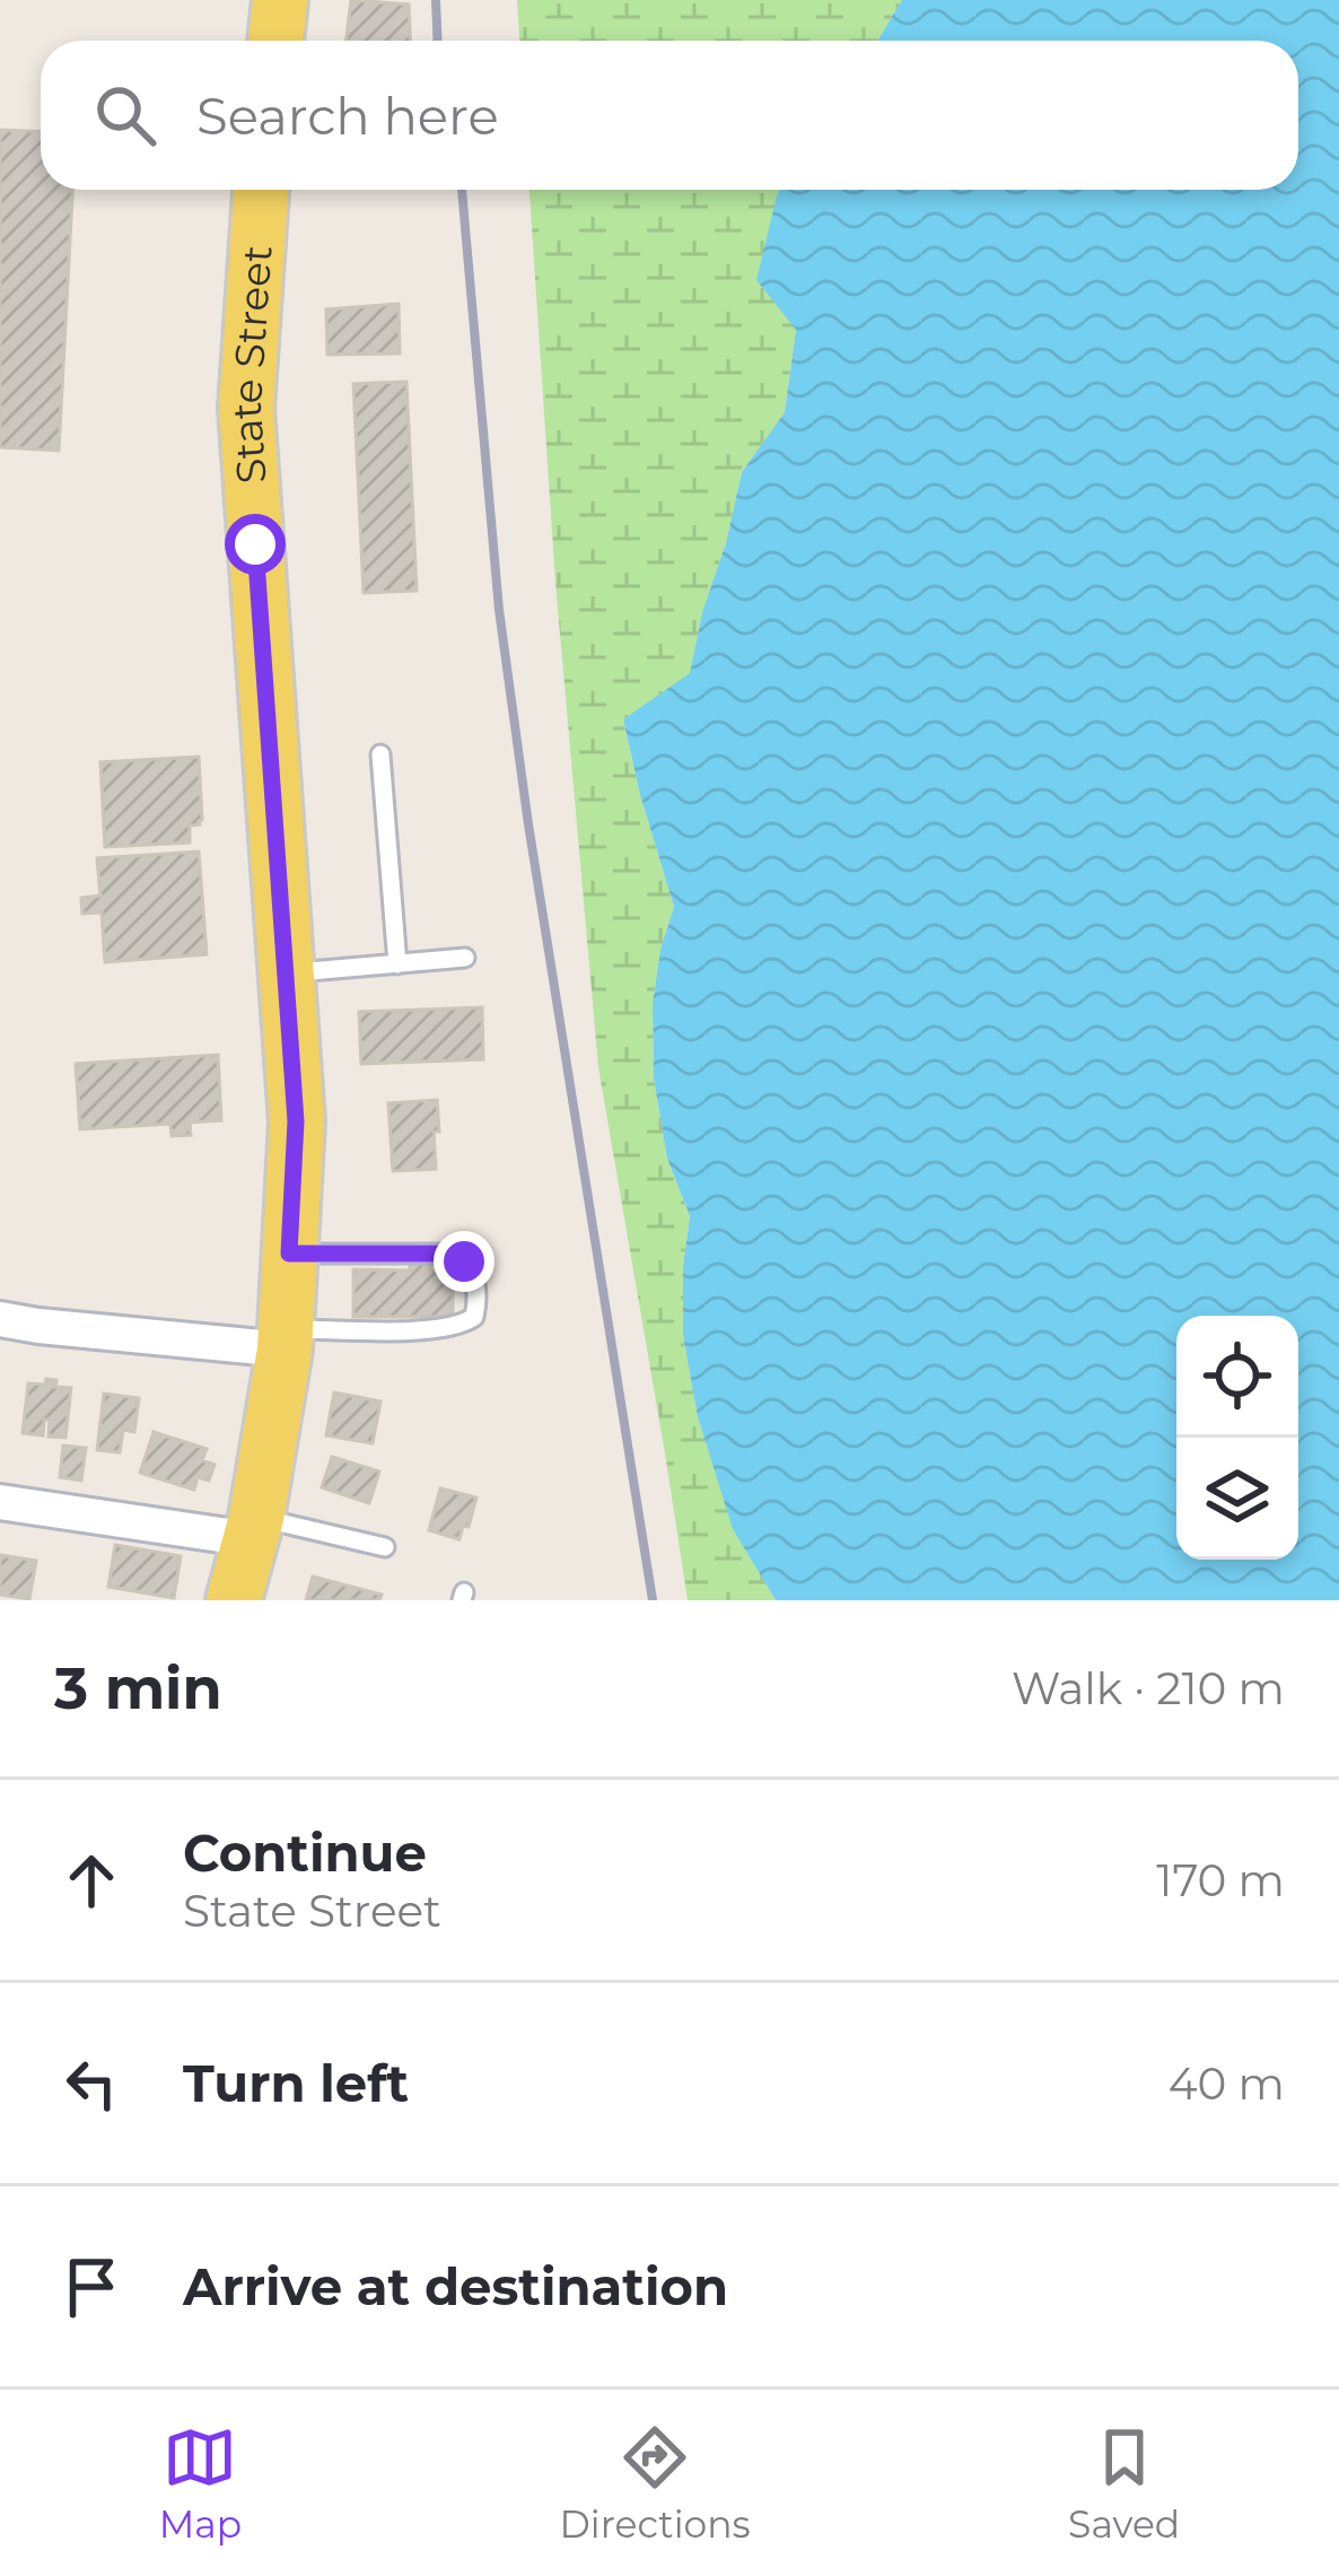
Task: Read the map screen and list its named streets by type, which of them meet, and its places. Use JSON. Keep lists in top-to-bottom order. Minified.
{"streets":{"main road":["State Street"]},"page":{"search":"Search here","heading":["3 min","Walk · 210 m"],"list":[["Continue","State Street","170 m"],["Turn left","40 m"],"Arrive at destination"],"nav":["Map","Directions","Saved"]}}
